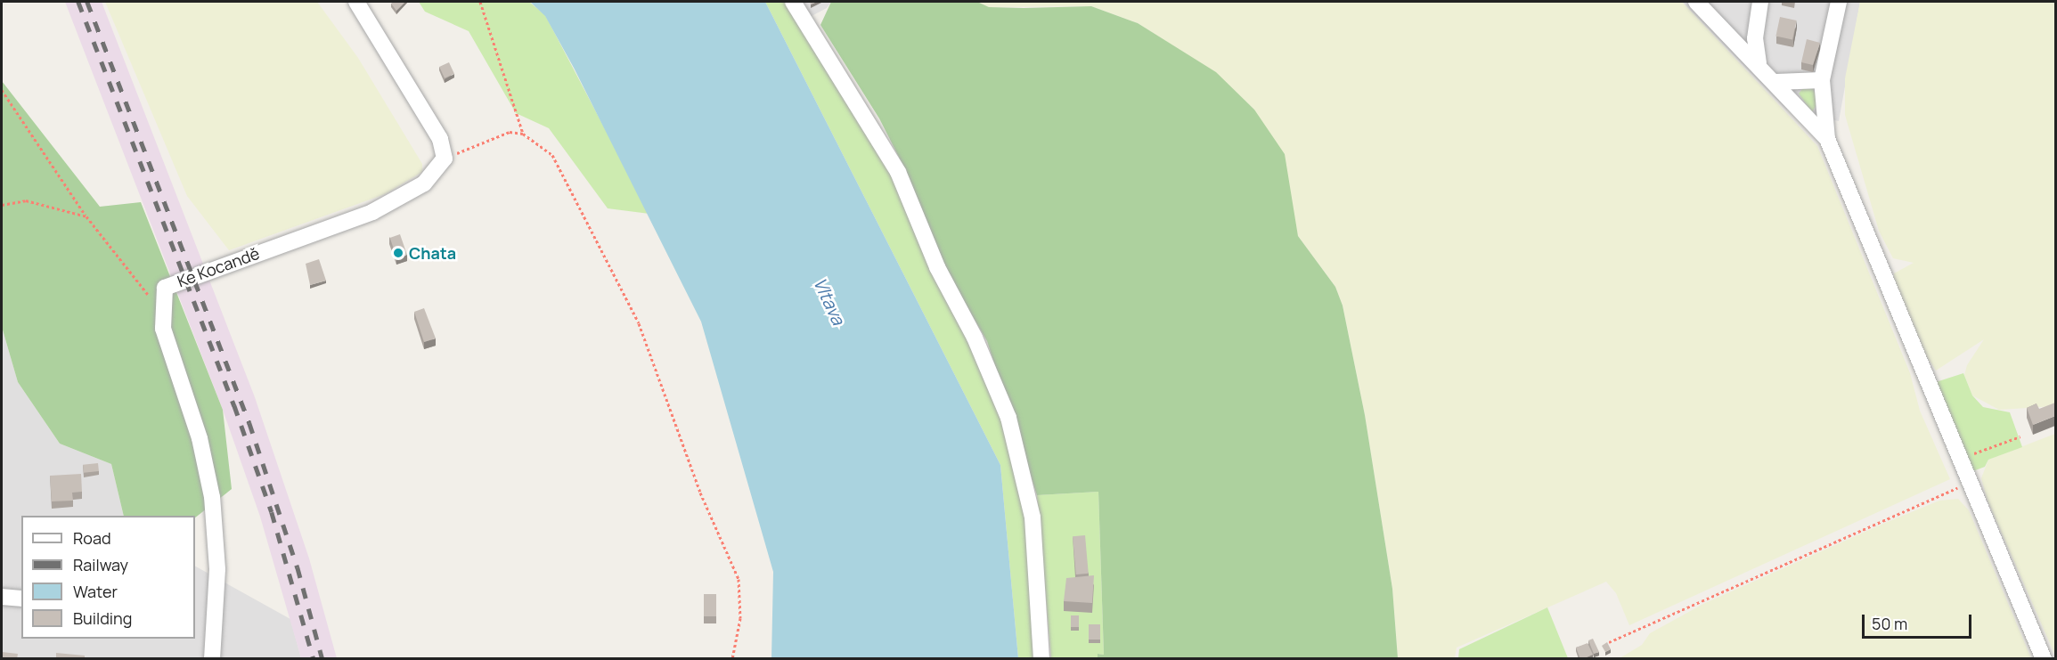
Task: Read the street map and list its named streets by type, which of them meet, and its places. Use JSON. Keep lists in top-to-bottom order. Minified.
{"streets":{"street":["Ke Kocandě"]},"water":["Vltava"],"places":["Chata"],"legend":["Road","Railway","Water","Building"],"scale_bar":"50 m"}
